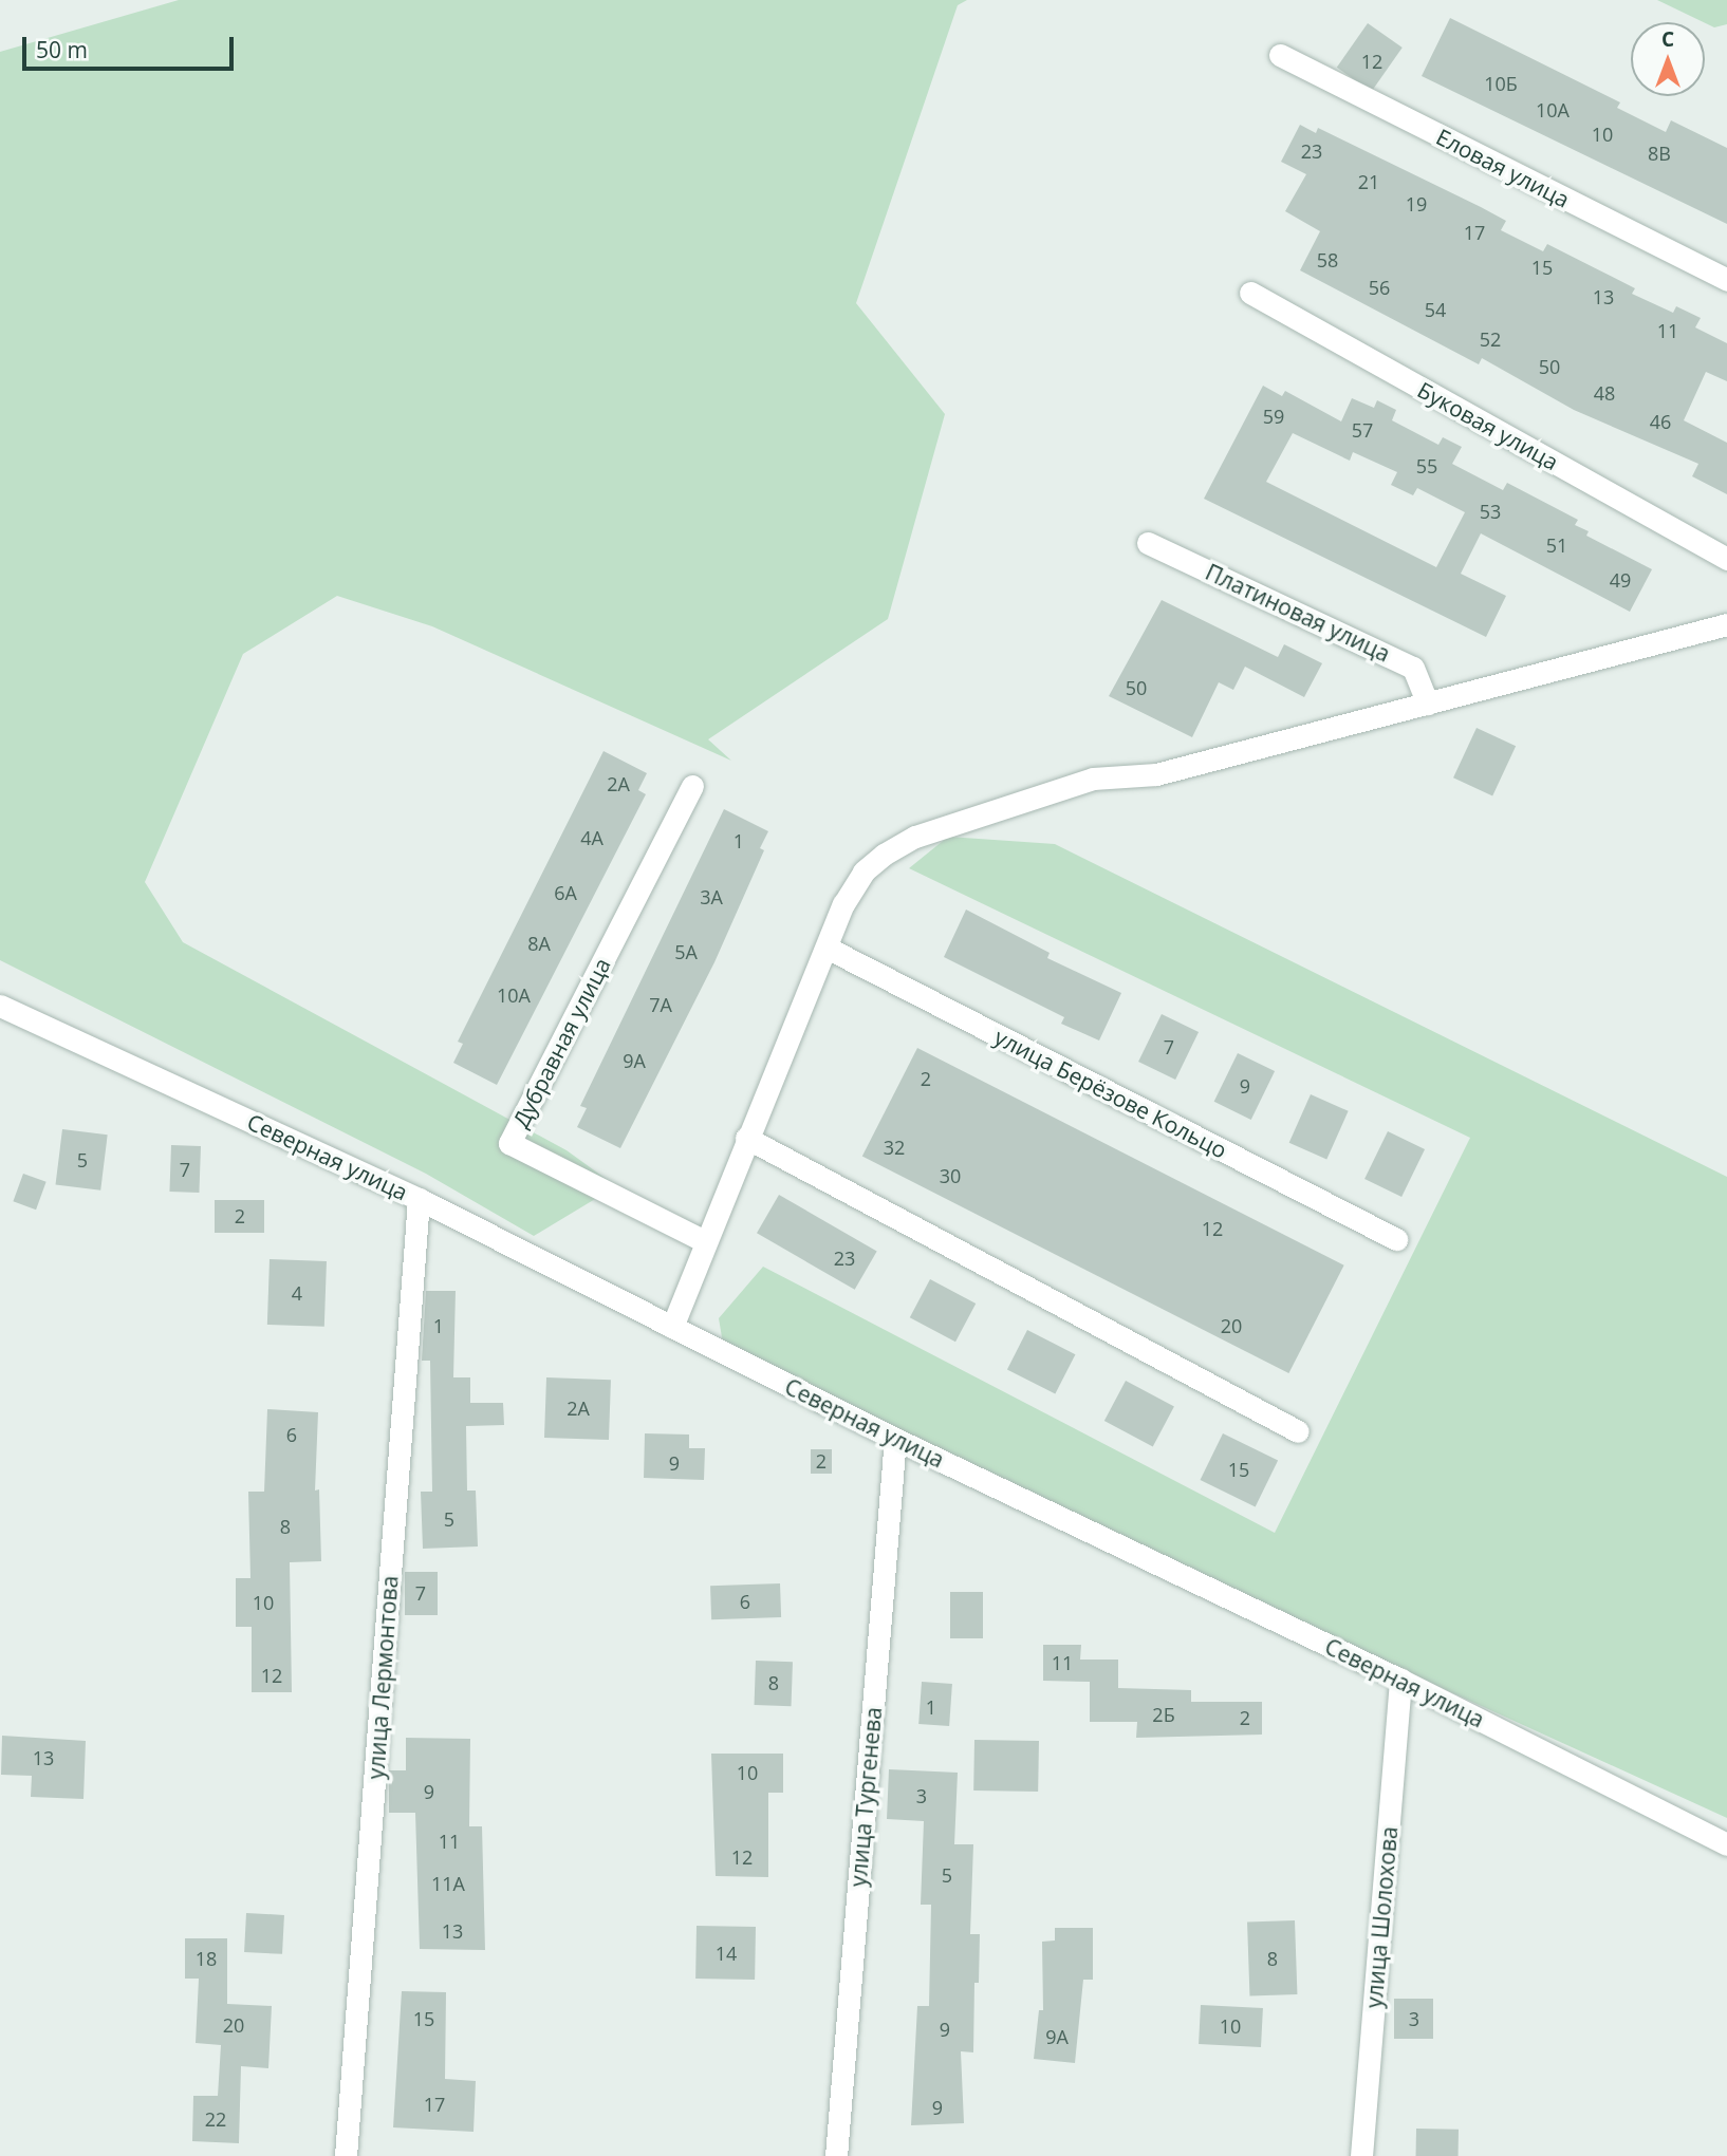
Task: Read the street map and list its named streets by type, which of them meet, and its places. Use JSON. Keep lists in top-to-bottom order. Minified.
{"streets":{"street":["Еловая улица","Буковая улица","Платиновая улица","Дубравная улица","улица Берёзове Кольцо","Северная улица","улица Лермонтова","улица Тургенева","улица Шолохова"]},"crossings":[["Северная улица","улица Лермонтова"],["Северная улица","улица Тургенева"],["Северная улица","улица Шолохова"]],"house_numbers":["12","10Б","10А","10","23","8В","21","19","17","58","15","56","13","54","11","52","50","48","59","46","57","55","53","51","49","50","2А","4А","1","6А","3А","8А","5А","10А","7А","7","9А","2","9","32","5","7","30","2","12","23","4","1","20","2А","6","2","9","15","5","8","7","6","10","11","12","8","1","2Б","2","13","10","9","3","11","12","5","11А","13","14","18","8","15","3","20","10","9","9А","17","9","22"],"scale_bar":"50 m","north":"top"}
